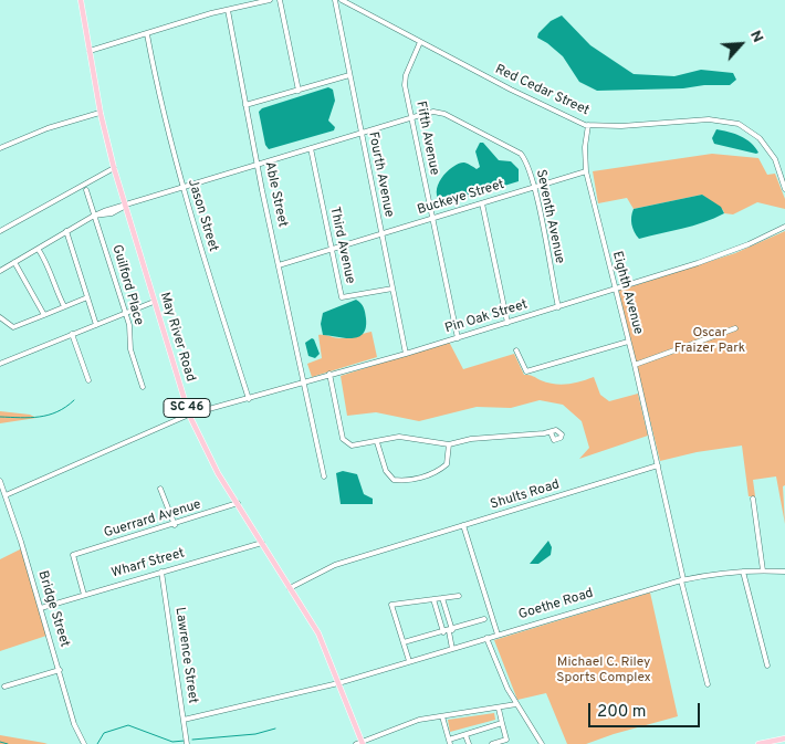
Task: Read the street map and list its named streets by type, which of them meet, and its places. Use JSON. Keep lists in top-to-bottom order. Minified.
{"streets":{"main road":["May River Road","SC 46"],"street":["Red Cedar Street","Fifth Avenue","Fourth Avenue","Able Street","Buckeye Street","Jason Street","Seventh Avenue","Third Avenue","Guilford Place","Eighth Avenue","Pin Oak Street","Shults Road","Guerrard Avenue","Wharf Street","Goethe Road","Bridge Street","Lawrence Street"]},"crossings":[["Red Cedar Street","Fifth Avenue"],["Red Cedar Street","Eighth Avenue"],["Fifth Avenue","Buckeye Street"],["Fifth Avenue","Seventh Avenue"],["Fifth Avenue","Pin Oak Street"],["Fourth Avenue","Buckeye Street"],["Fourth Avenue","Seventh Avenue"],["Fourth Avenue","Third Avenue"],["Fourth Avenue","Pin Oak Street"],["Able Street","Buckeye Street"],["Able Street","Seventh Avenue"],["Able Street","Pin Oak Street"],["Buckeye Street","Seventh Avenue"],["Buckeye Street","Third Avenue"],["Buckeye Street","Eighth Avenue"],["Jason Street","Seventh Avenue"],["Jason Street","Pin Oak Street"],["Seventh Avenue","Third Avenue"],["Seventh Avenue","Guilford Place"],["Seventh Avenue","Pin Oak Street"],["Seventh Avenue","May River Road"],["Eighth Avenue","Pin Oak Street"],["Eighth Avenue","Shults Road"],["Pin Oak Street","May River Road"],["Pin Oak Street","Bridge Street"],["May River Road","Shults Road"],["May River Road","Guerrard Avenue"],["May River Road","Wharf Street"],["May River Road","Goethe Road"],["Guerrard Avenue","Wharf Street"],["Wharf Street","Bridge Street"],["Wharf Street","Lawrence Street"],["Goethe Road","Lawrence Street"]],"parks":["Oscar Fraizer Park","Michael C. Riley Sports Complex"],"scale_bar":"200 m","north":"top right"}
